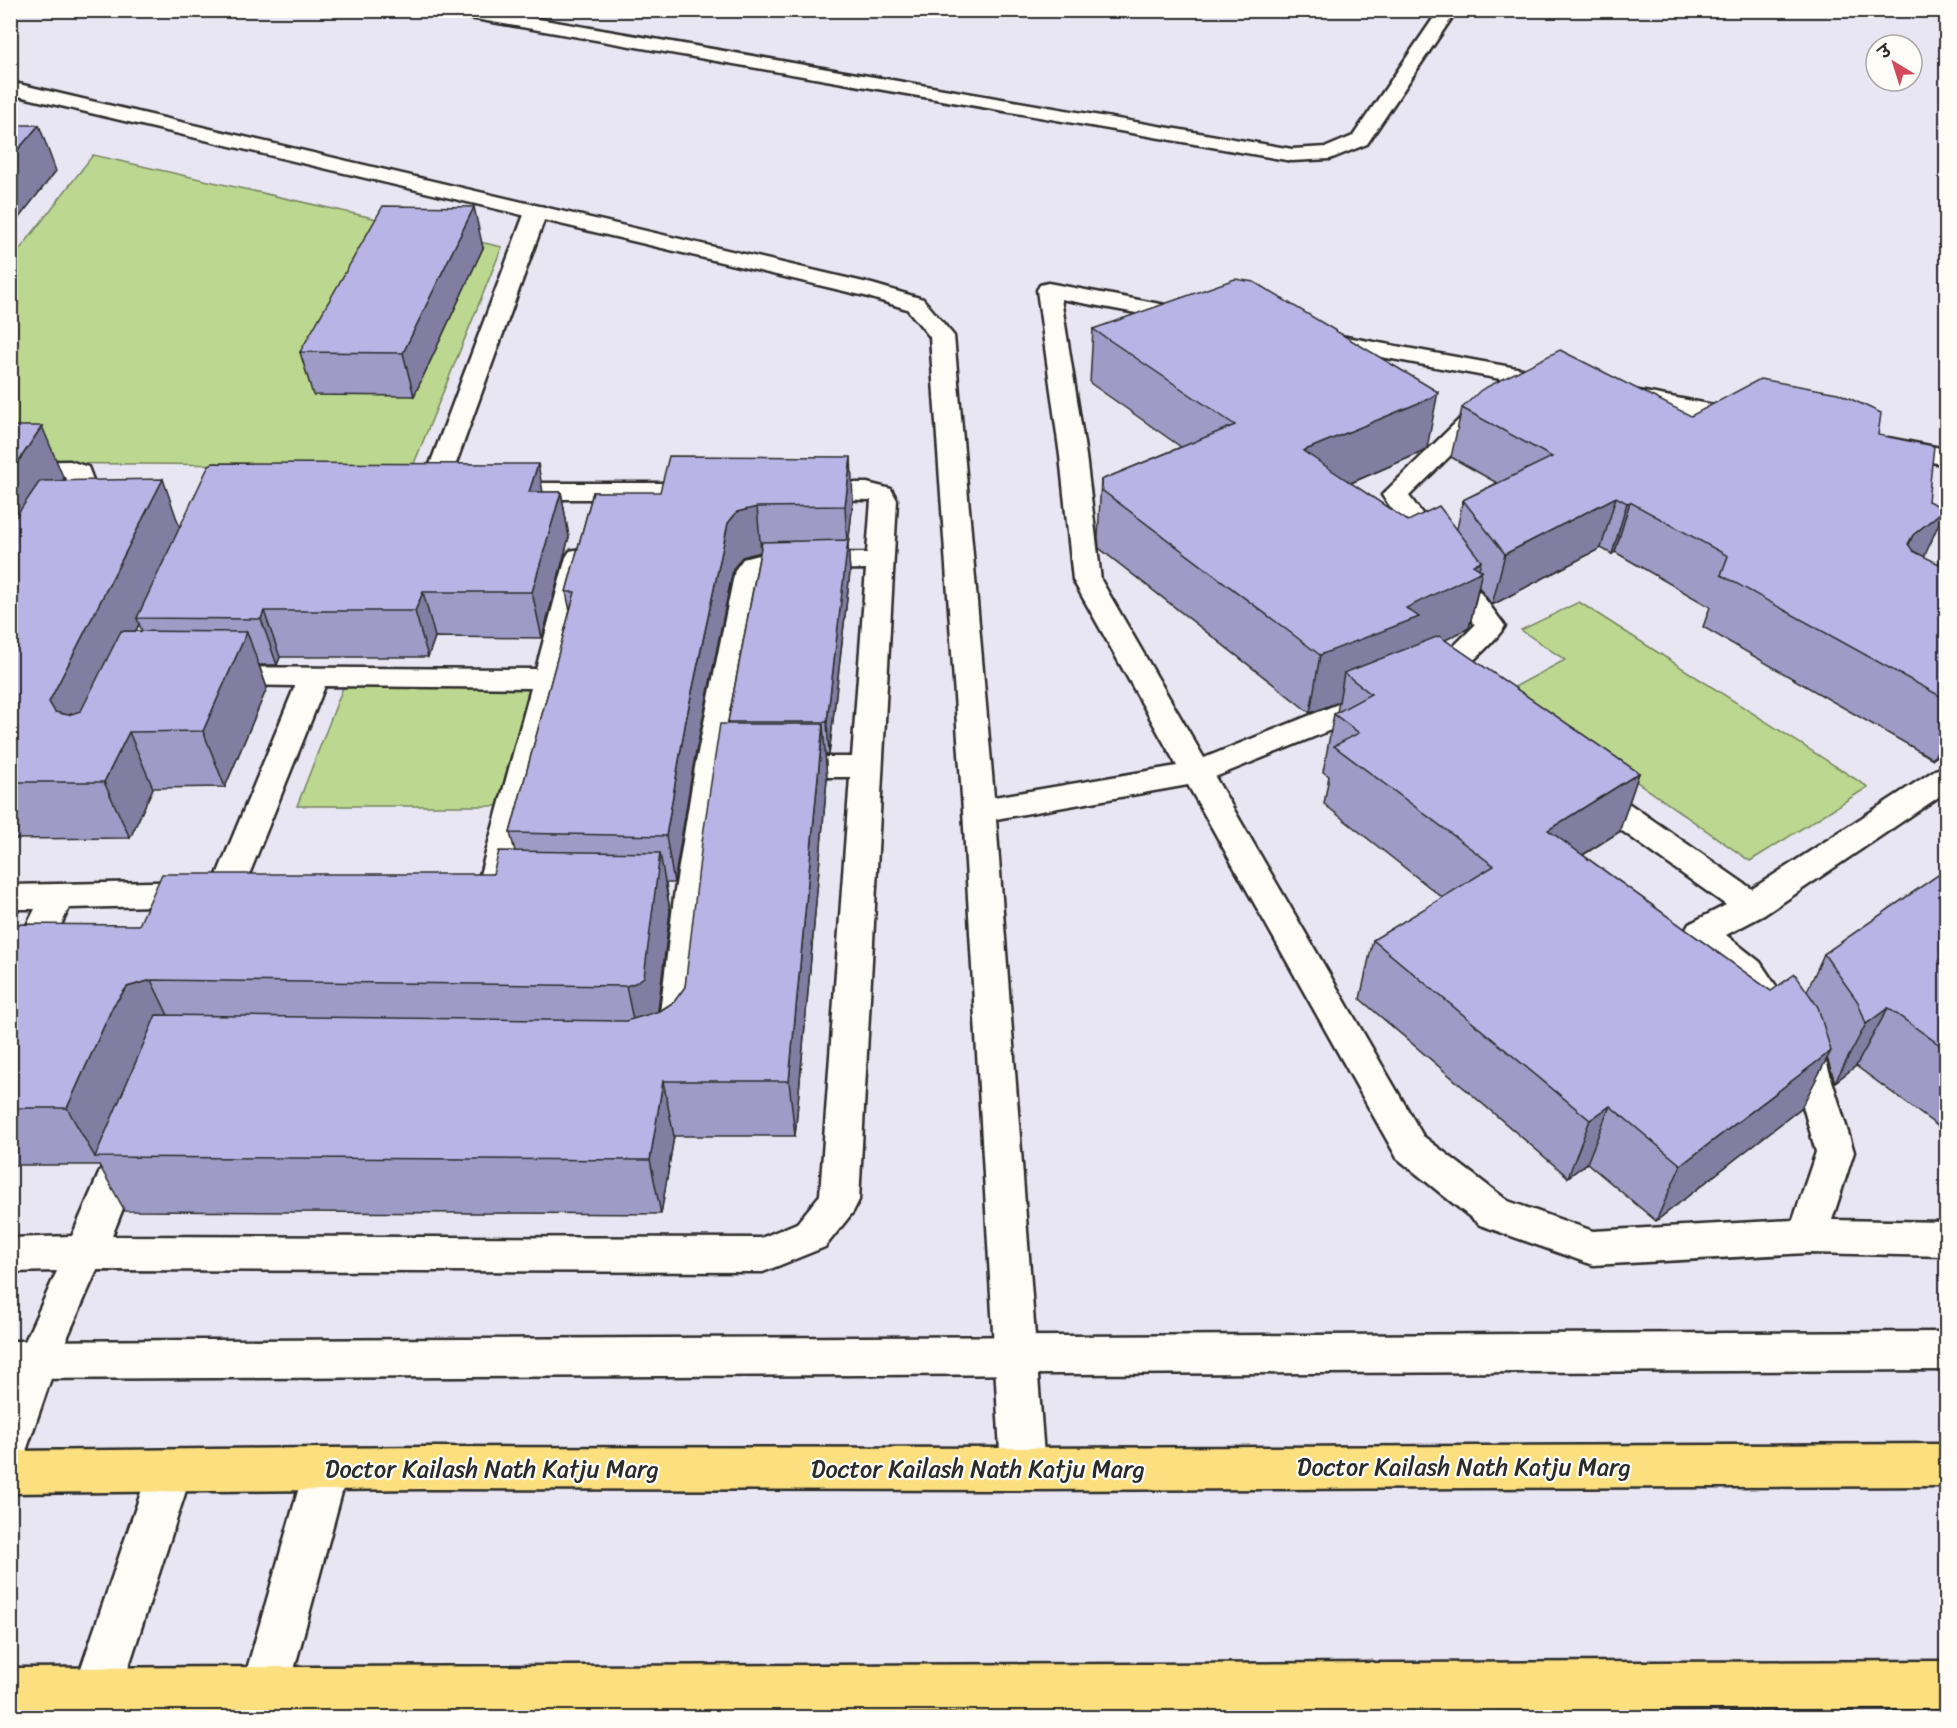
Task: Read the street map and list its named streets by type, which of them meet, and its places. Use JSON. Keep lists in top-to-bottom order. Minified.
{"streets":{"main road":["Doctor Kailash Nath Katju Marg"]},"north":"top left"}
